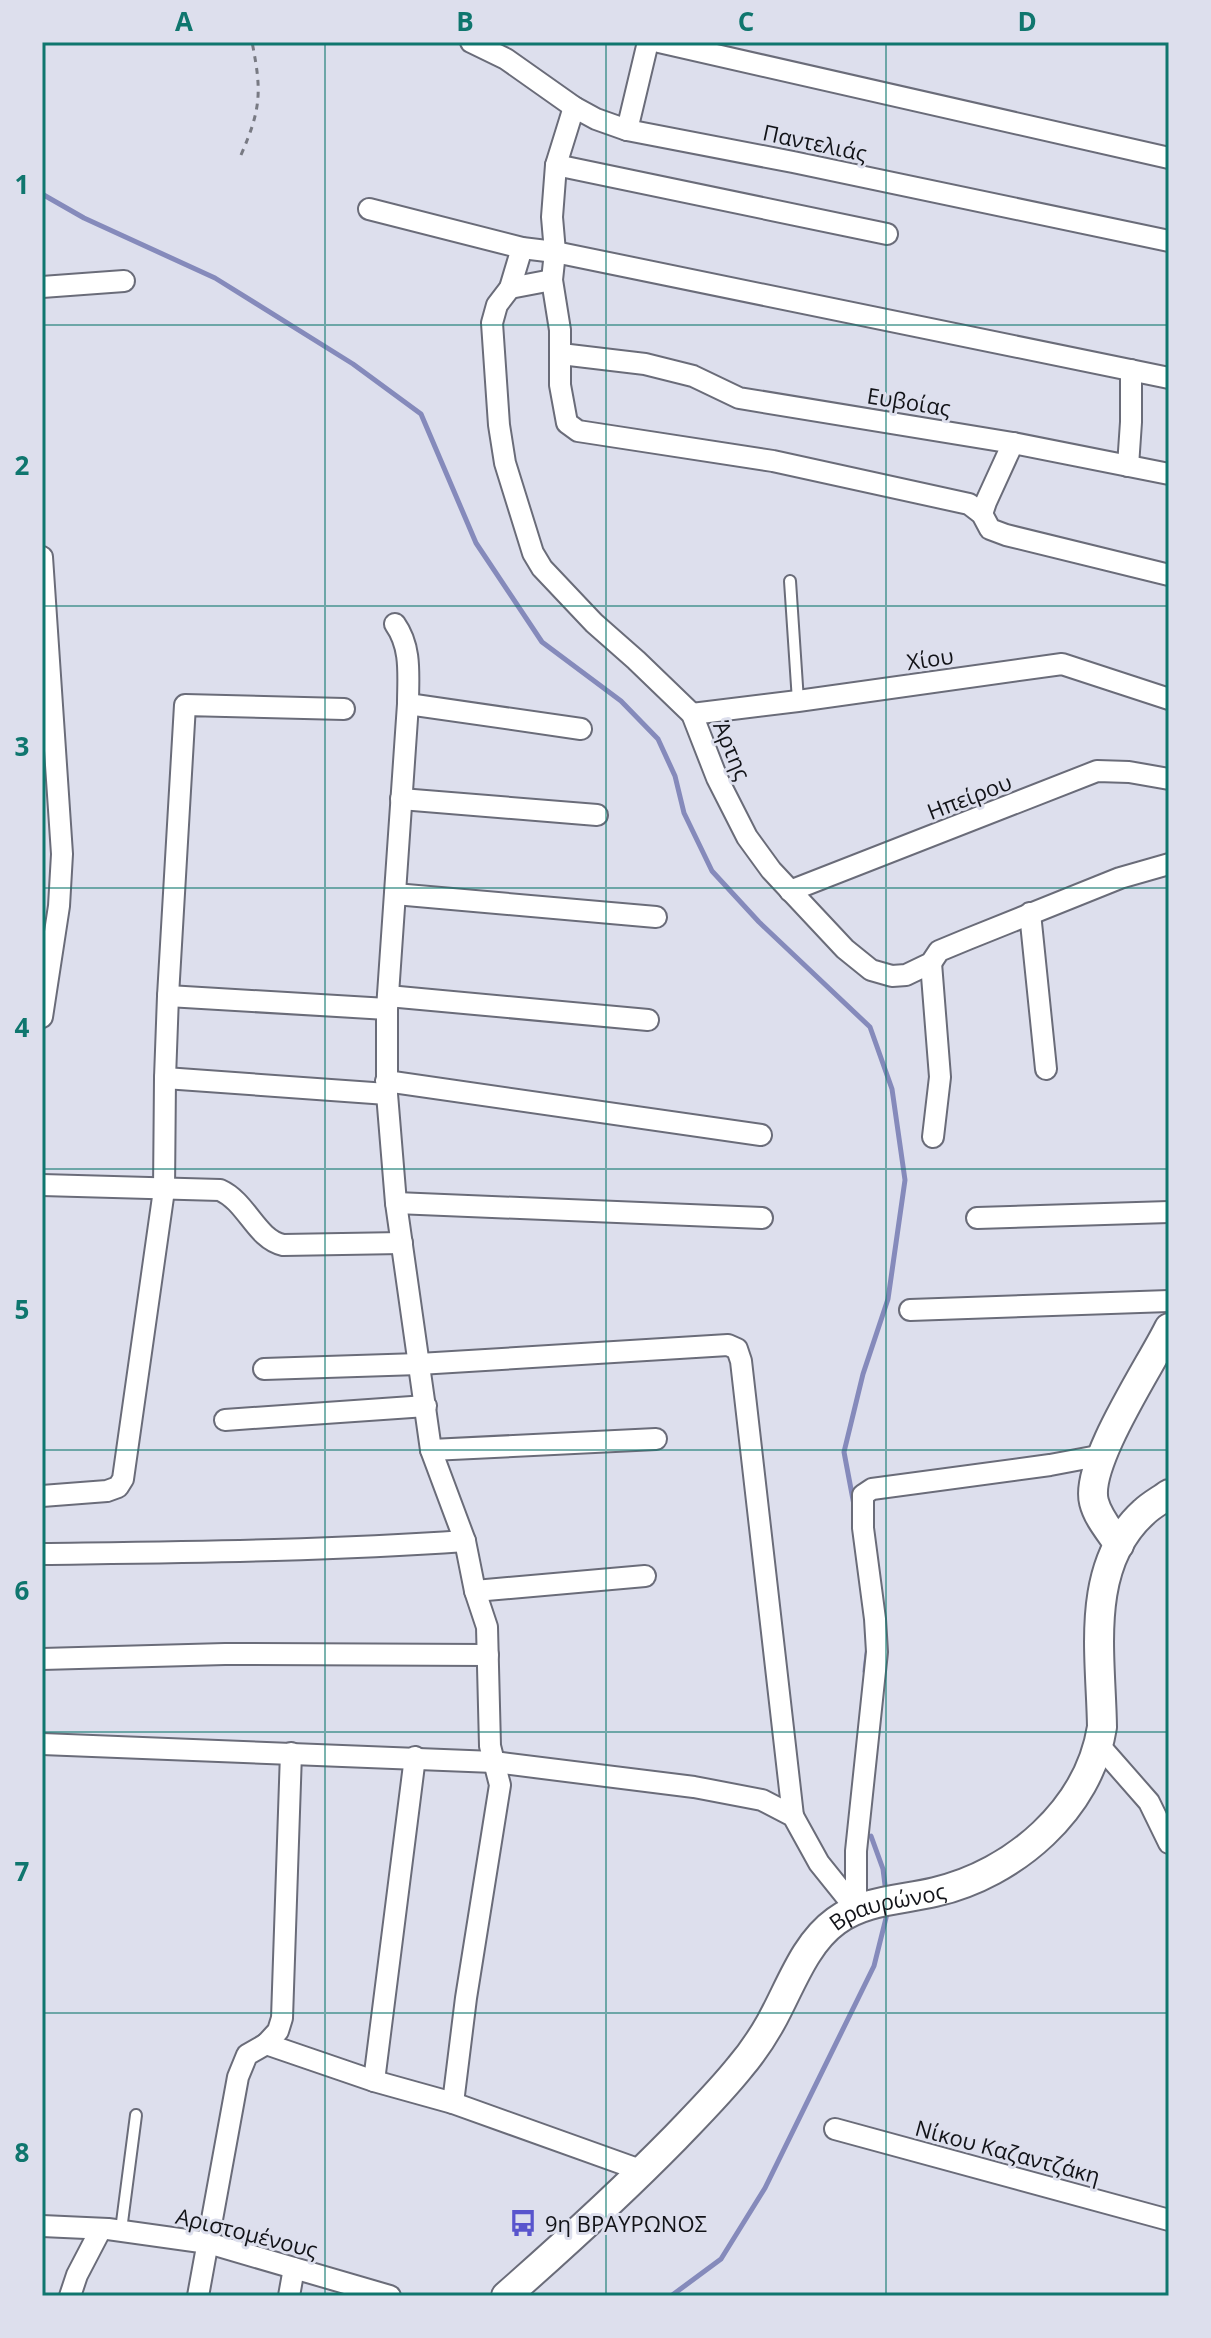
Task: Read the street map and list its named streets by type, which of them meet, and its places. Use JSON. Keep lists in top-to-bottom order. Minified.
{"streets":{"main road":["Βραυρώνος"],"street":["Παντελιάς","Ευβοίας","Χίου","Άρτης","Ηπείρου","Νίκου Καζαντζάκη","Αριστομένους"]},"crossings":[["Χίου","Άρτης"],["Άρτης","Ηπείρου"]],"places":{"bus stop":["9η ΒΡΑΥΡΩΝΟΣ"]},"grid":{"columns":["A","B","C","D"],"rows":["1","2","3","4","5","6","7","8"]}}
